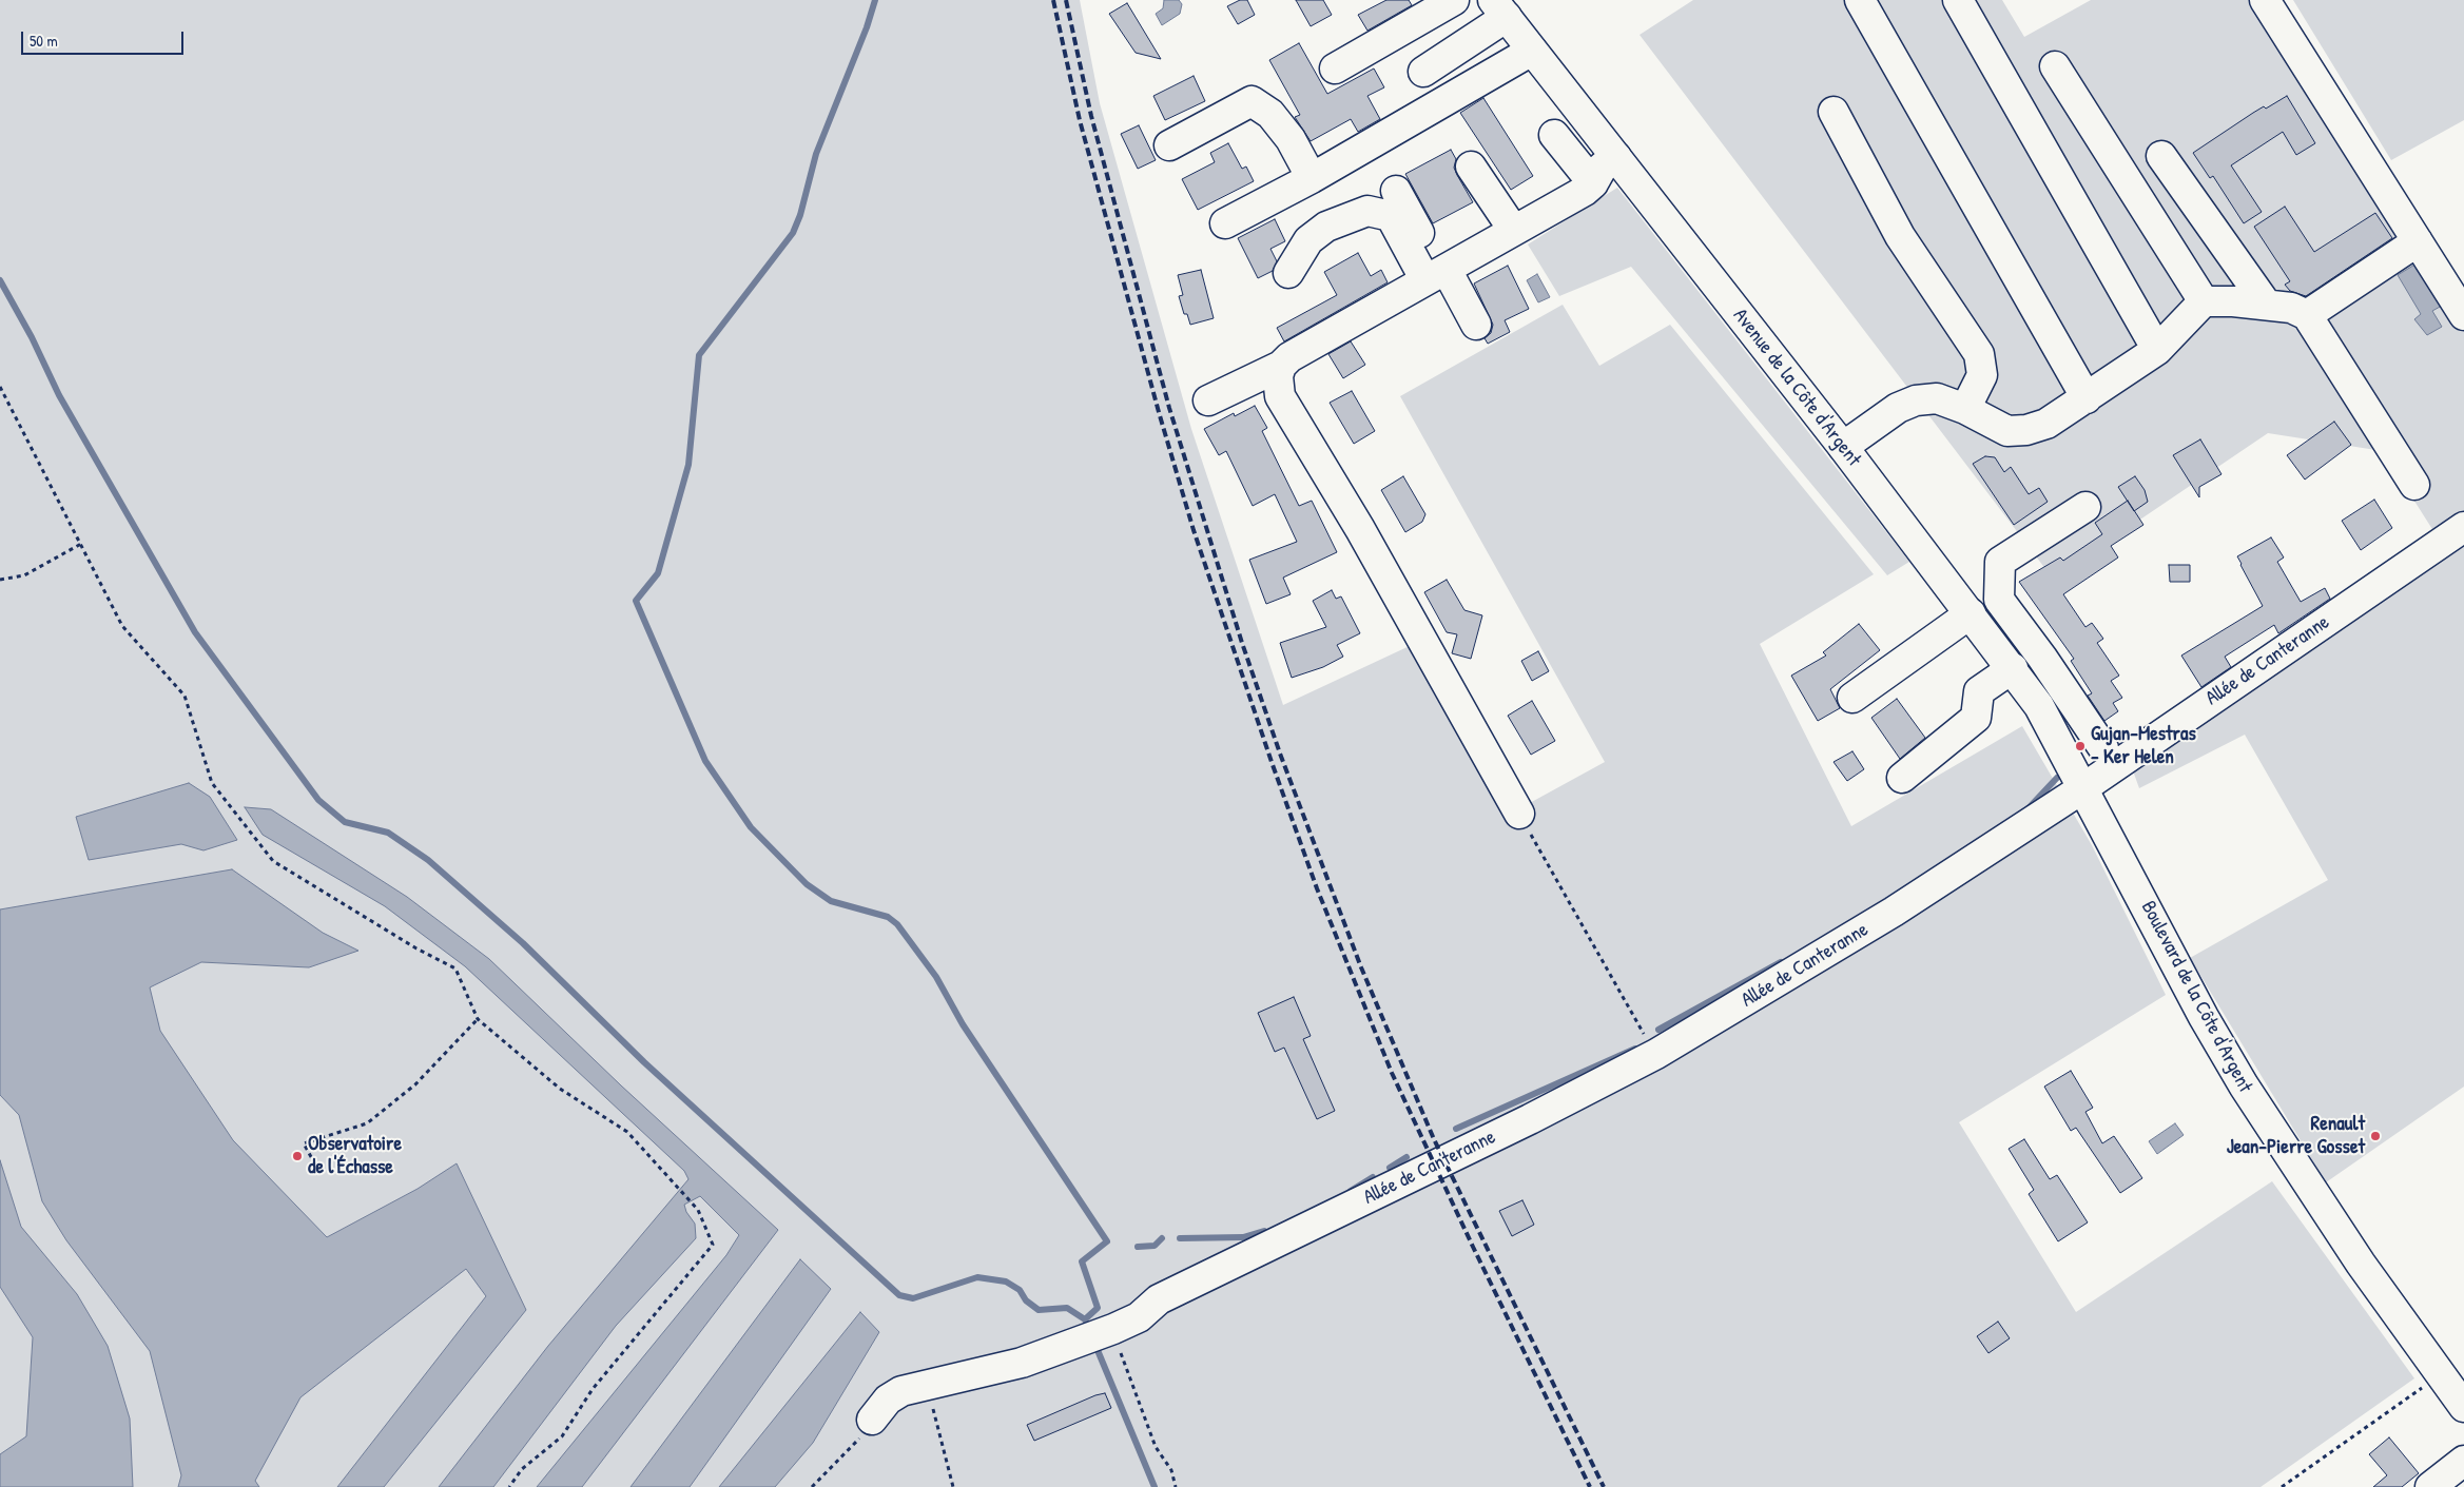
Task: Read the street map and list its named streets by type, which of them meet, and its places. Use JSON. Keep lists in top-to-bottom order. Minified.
{"streets":{"street":["Avenue de la Côte d'Argent","Allée de Canteranne","Boulevard de la Côte d'Argent"]},"crossings":[["Avenue de la Côte d'Argent","Allée de Canteranne"],["Avenue de la Côte d'Argent","Boulevard de la Côte d'Argent"],["Allée de Canteranne","Boulevard de la Côte d'Argent"]],"places":["Gujan-Mestras - Ker Helen","Renault Jean-Pierre Gosset","Observatoire de l'Échasse"],"scale_bar":"50 m"}
